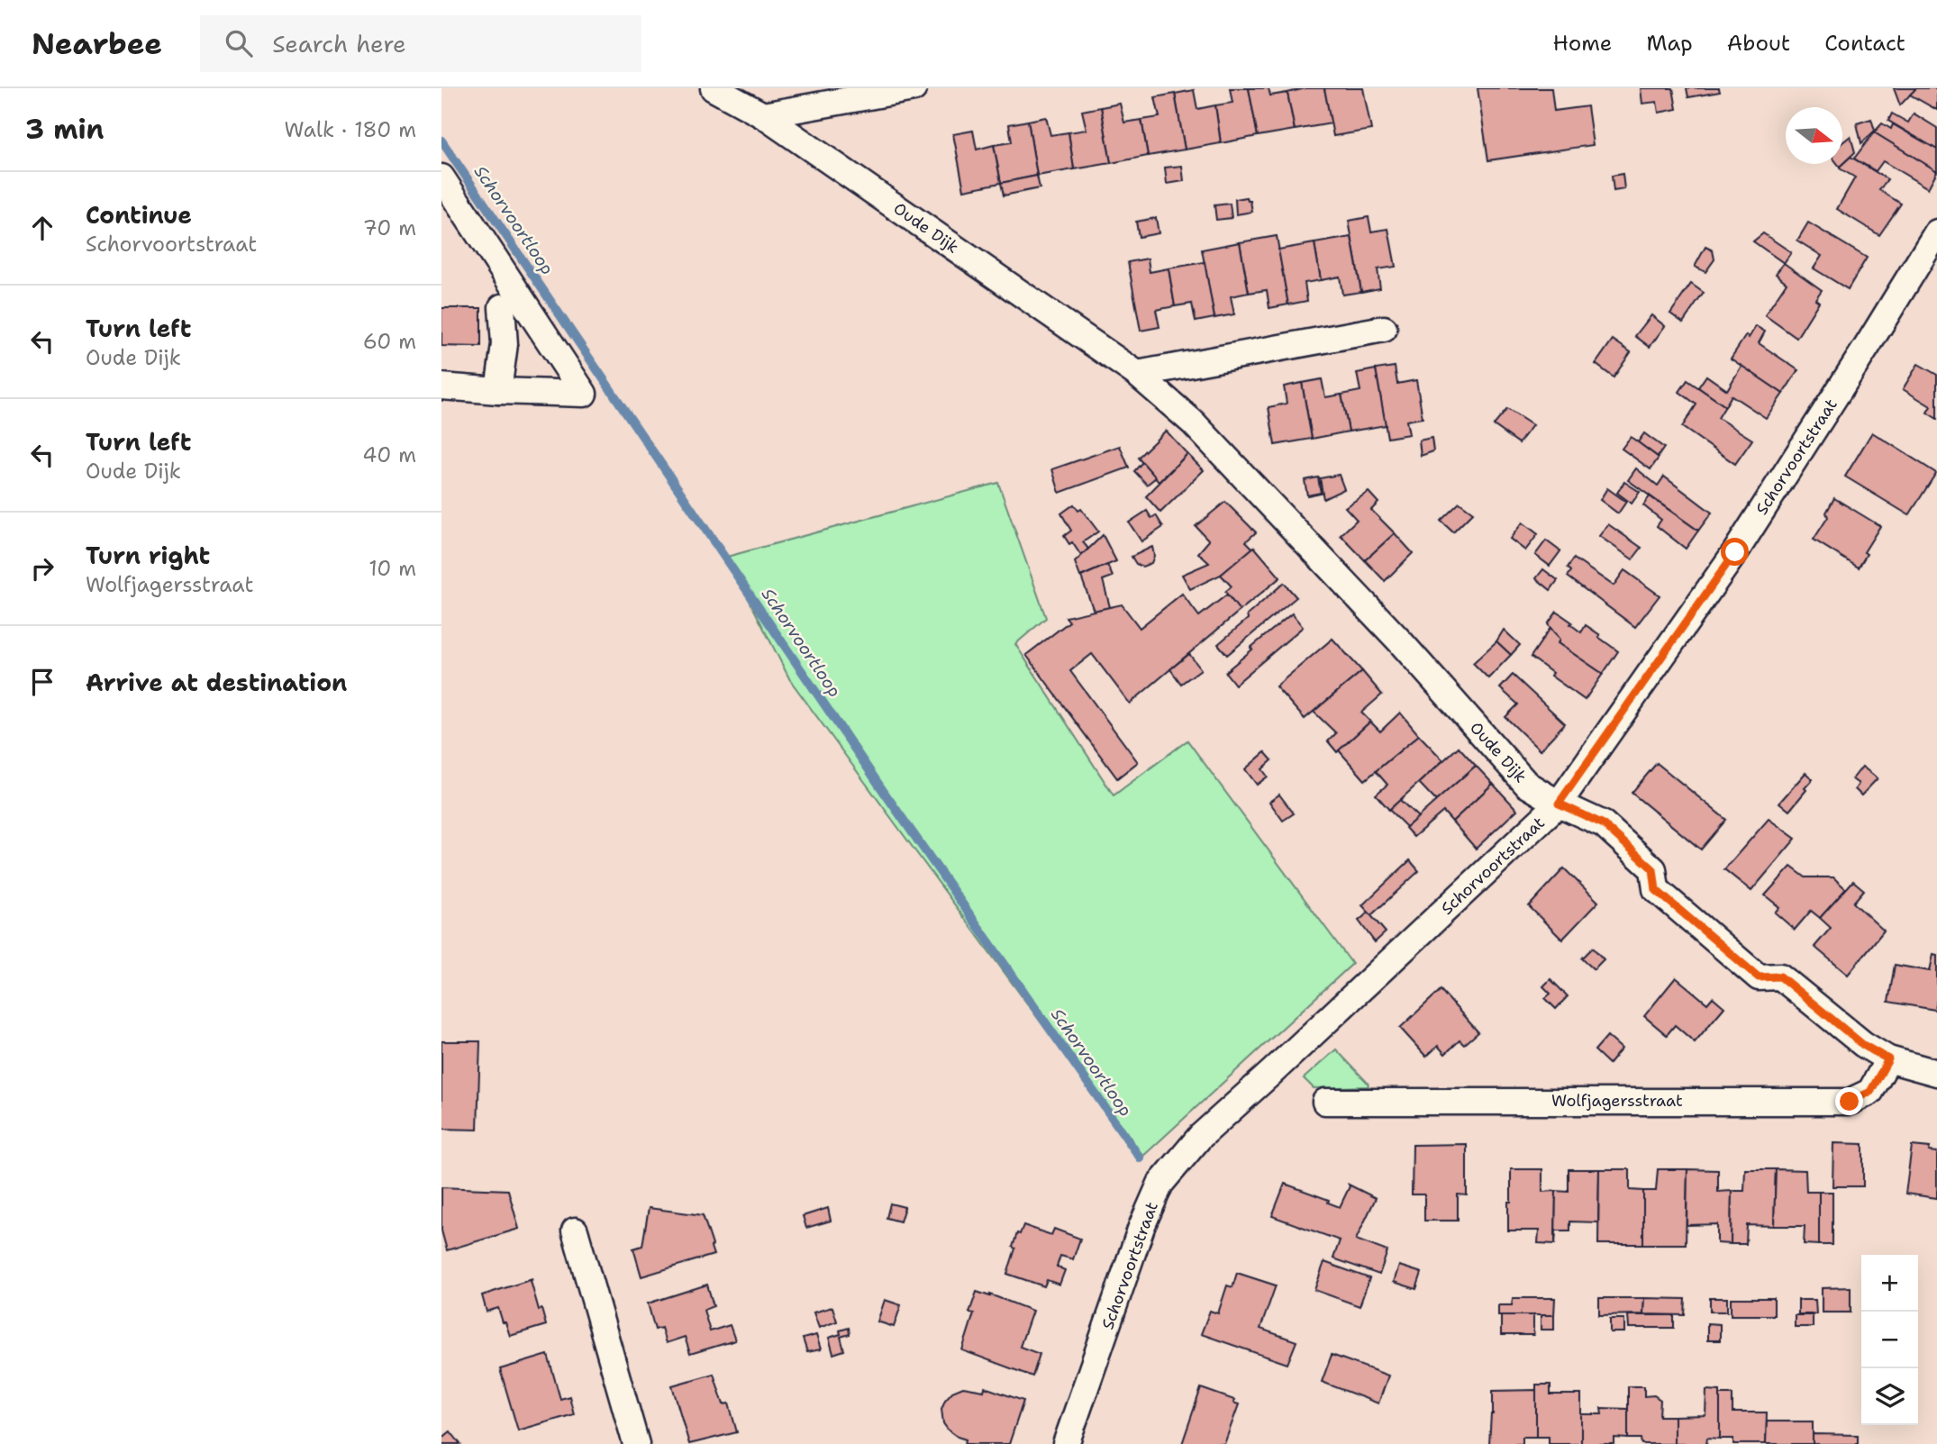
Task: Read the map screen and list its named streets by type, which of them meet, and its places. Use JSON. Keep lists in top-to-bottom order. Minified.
{"streets":{"street":["Oude Dijk","Schorvoortstraat","Wolfjagersstraat"]},"crossings":[["Oude Dijk","Schorvoortstraat"],["Oude Dijk","Wolfjagersstraat"]],"water":["Schorvoortloop"],"north":"right","page":{"header":"Nearbee","search":"Search here","nav":["Home","Map","About","Contact"],"heading":["3 min","Walk · 180 m"],"list":[["Continue","Schorvoortstraat","70 m"],["Turn left","Oude Dijk","60 m"],["Turn left","Oude Dijk","40 m"],["Turn right","Wolfjagersstraat","10 m"],"Arrive at destination"],"map_buttons":["+","−"]}}
